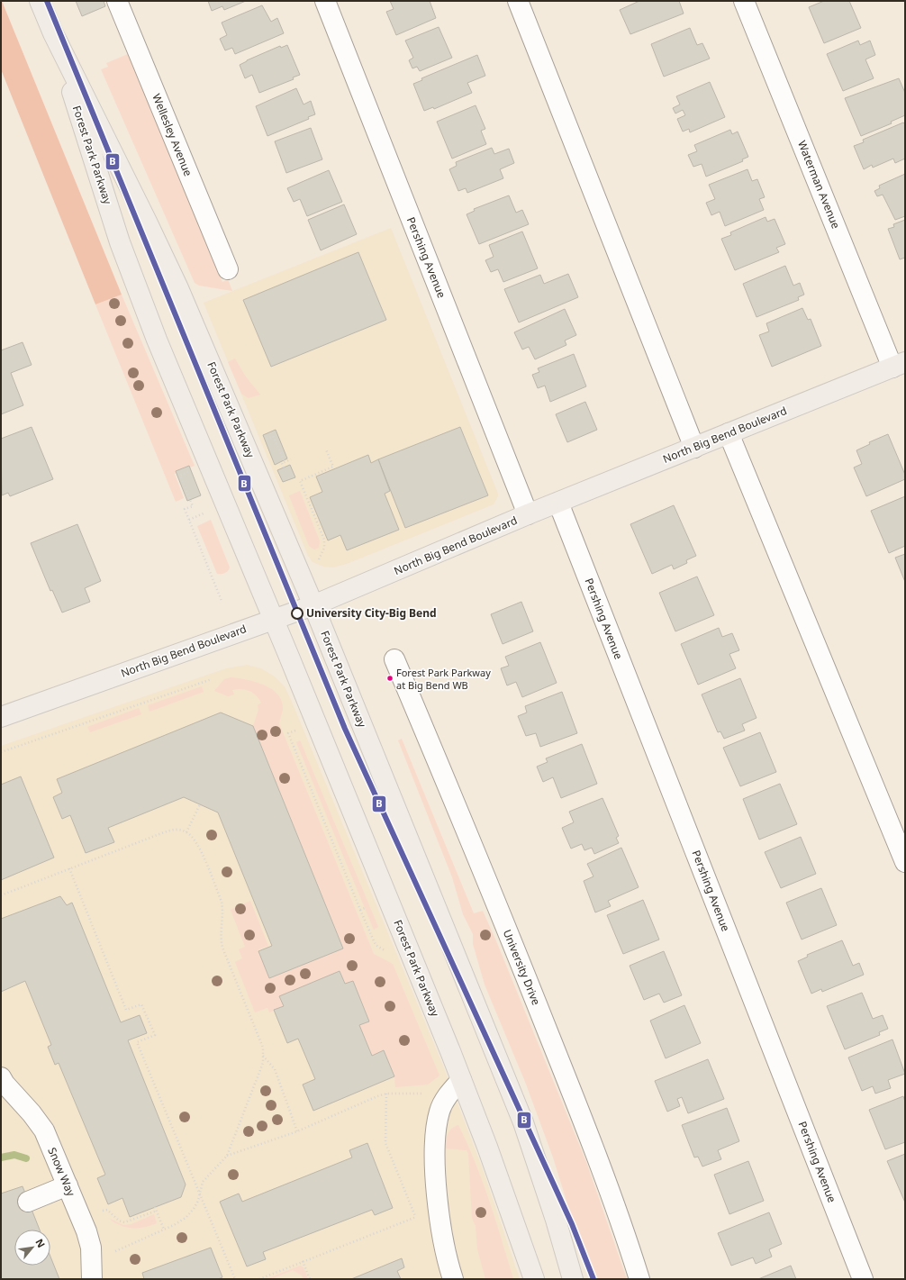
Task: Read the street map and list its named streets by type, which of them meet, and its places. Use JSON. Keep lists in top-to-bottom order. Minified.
{"streets":{"main road":["Forest Park Parkway","North Big Bend Boulevard"],"street":["Wellesley Avenue","Waterman Avenue","Pershing Avenue","University Drive","Snow Way"]},"crossings":[["Forest Park Parkway","North Big Bend Boulevard"],["Waterman Avenue","North Big Bend Boulevard"],["Pershing Avenue","North Big Bend Boulevard"]],"places":["University City-Big Bend","Forest Park Parkway at Big Bend WB"],"lines":["transit line B"],"north":"top right"}
